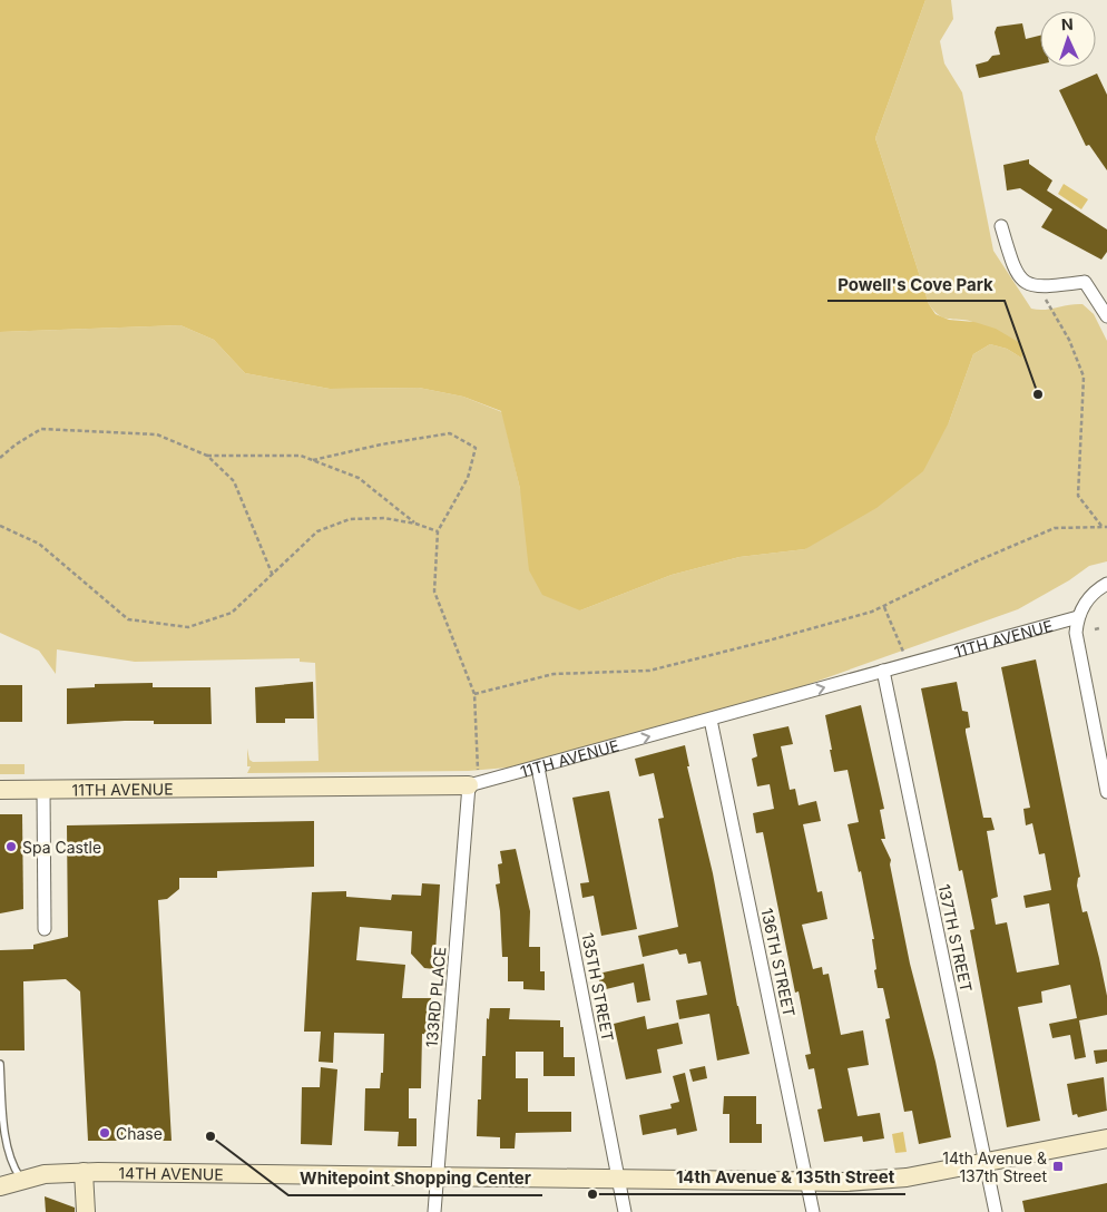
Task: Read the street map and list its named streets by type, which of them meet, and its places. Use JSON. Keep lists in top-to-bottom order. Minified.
{"streets":{"street":["11TH AVENUE","137TH STREET","136TH STREET","135TH STREET","133RD PLACE","14TH AVENUE"]},"crossings":[["11TH AVENUE","137TH STREET"],["11TH AVENUE","136TH STREET"],["11TH AVENUE","135TH STREET"],["11TH AVENUE","133RD PLACE"],["137TH STREET","14TH AVENUE"],["136TH STREET","14TH AVENUE"],["135TH STREET","14TH AVENUE"],["133RD PLACE","14TH AVENUE"]],"places":{"other":["Powell's Cove Park","Spa Castle","Chase","Whitepoint Shopping Center","14th Avenue & 135th Street"],"transit":["14th Avenue & 137th Street"]},"north":"top"}
